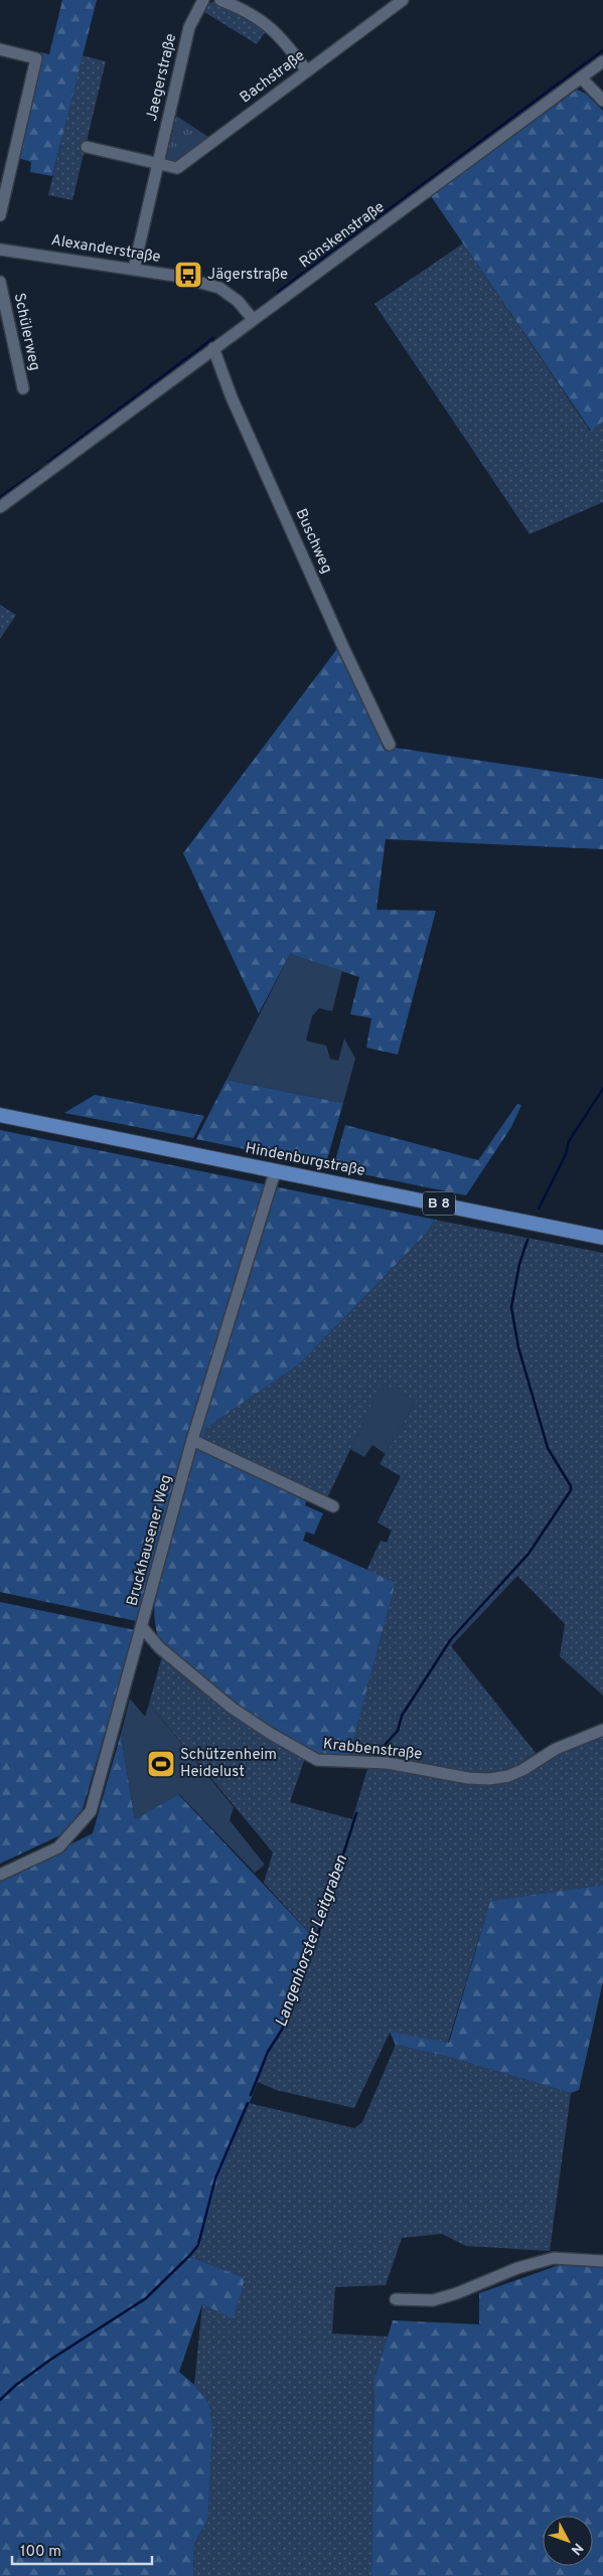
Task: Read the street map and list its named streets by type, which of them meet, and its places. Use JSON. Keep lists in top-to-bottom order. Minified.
{"streets":{"main road":["Hindenburgstraße","B 8"],"street":["Jaegerstraße","Bachstraße","Rönskenstraße","Alexanderstraße","Schülerweg","Buschweg","Bruckhausener Weg","Krabbenstraße"]},"crossings":[["Jaegerstraße","Bachstraße"],["Jaegerstraße","Alexanderstraße"],["Rönskenstraße","Alexanderstraße"],["Rönskenstraße","Buschweg"],["Hindenburgstraße","Bruckhausener Weg"],["Bruckhausener Weg","Krabbenstraße"]],"water":["Langenhorster Leitgraben"],"places":{"bus stop":["Jägerstraße"],"sports":["Schützenheim Heidelust"]},"scale_bar":"100 m","north":"bottom right"}
